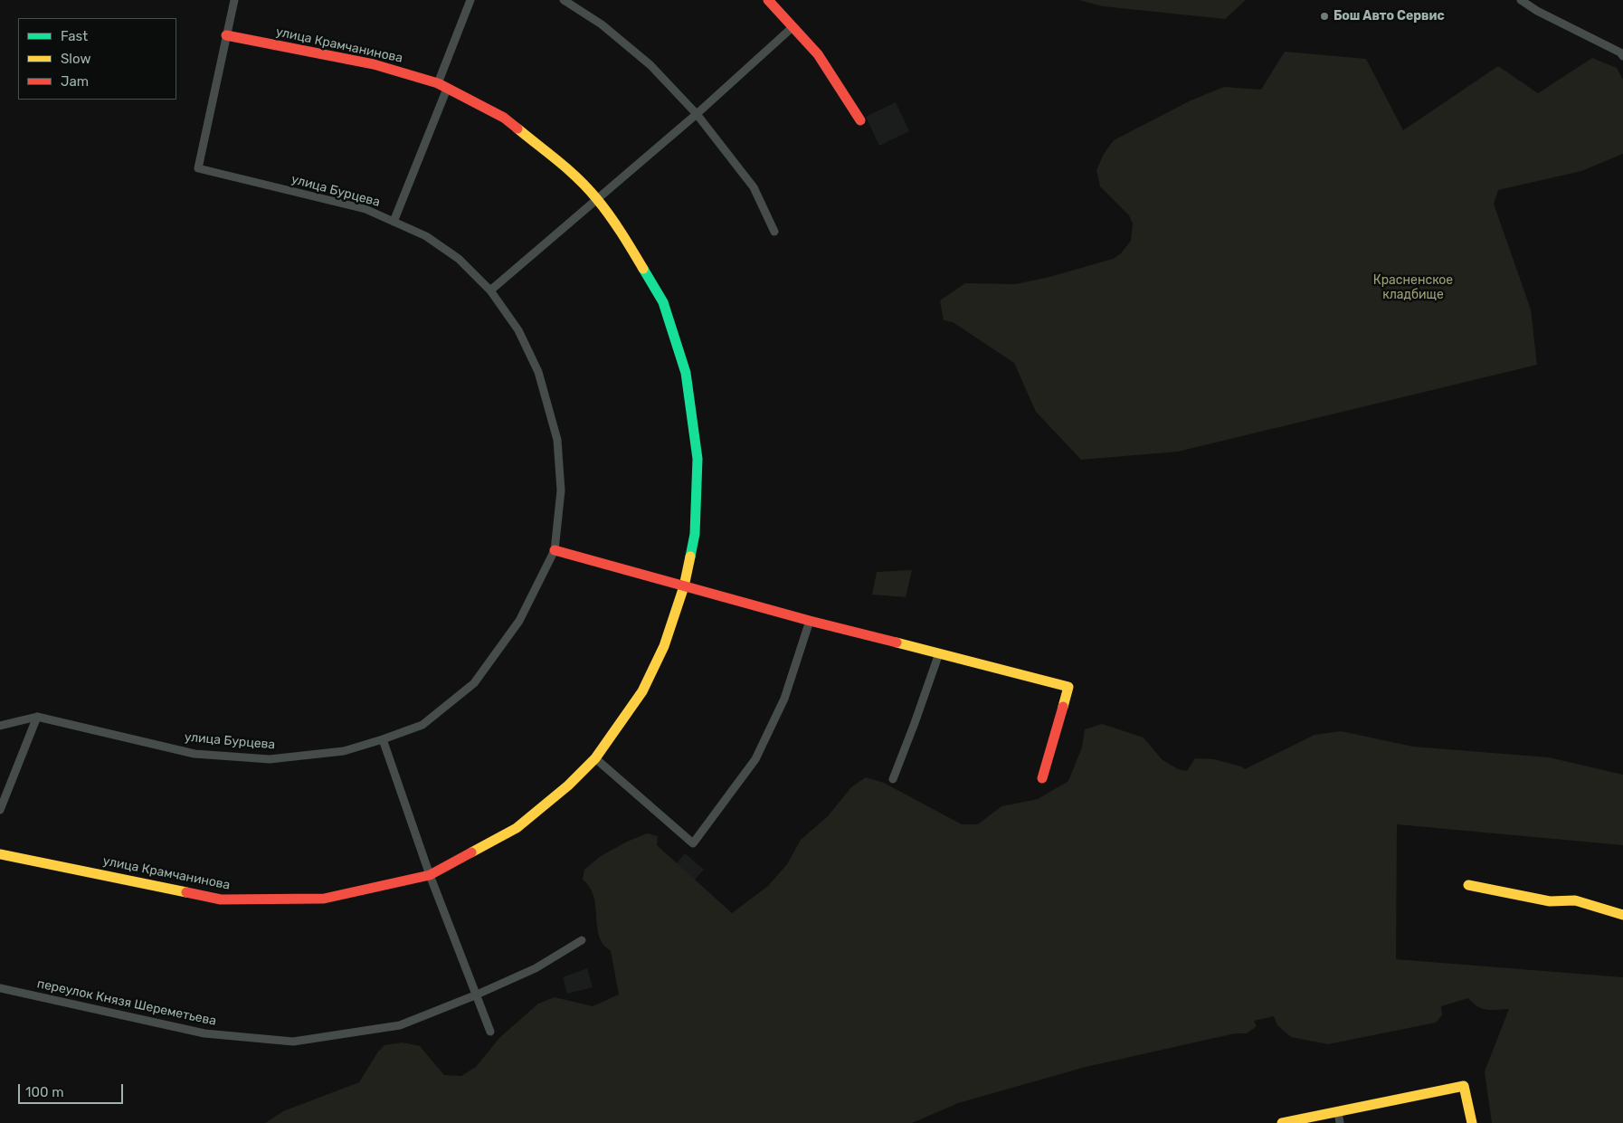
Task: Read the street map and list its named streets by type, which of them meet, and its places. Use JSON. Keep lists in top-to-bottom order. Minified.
{"streets":{"street":["улица Крамчанинова","улица Бурцева","переулок Князя Шереметьева"]},"crossings":[["улица Крамчанинова","улица Бурцева"]],"parks":["Красненское кладбище"],"places":["Бош Авто Сервис"],"legend":["Fast","Slow","Jam"],"scale_bar":"100 m"}
